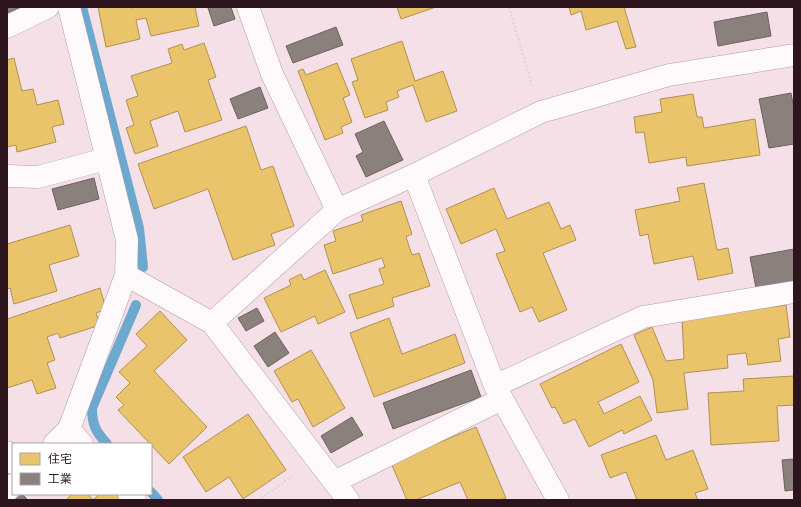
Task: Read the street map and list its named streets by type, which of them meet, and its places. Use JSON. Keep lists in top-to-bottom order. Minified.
{"legend":["住宅","工業"]}
